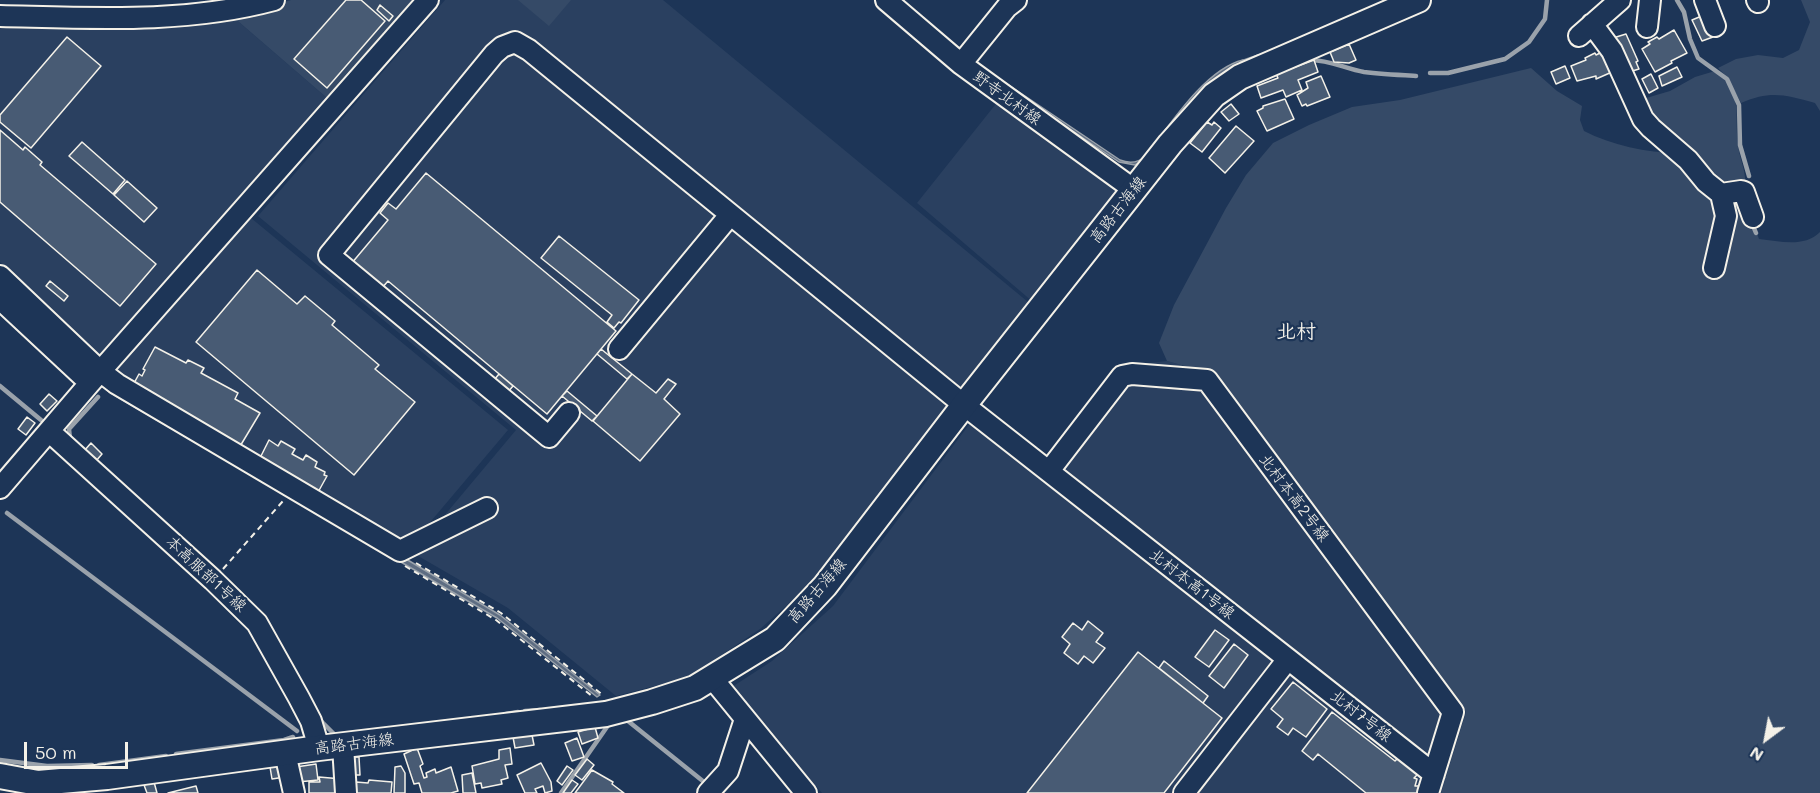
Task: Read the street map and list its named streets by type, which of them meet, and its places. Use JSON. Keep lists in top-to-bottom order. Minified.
{"streets":{"main road":["高路古海線"],"street":["野寺北村線","北村本高2号線","本高服部1号線","北村本高1号線","北村7号線"]},"crossings":[["野寺北村線","高路古海線"],["高路古海線","本高服部1号線"],["高路古海線","北村本高1号線"],["北村本高2号線","北村本高1号線"],["北村本高2号線","北村7号線"],["北村本高1号線","北村7号線"]],"districts":["北村"],"scale_bar":"50 m","north":"bottom left"}
